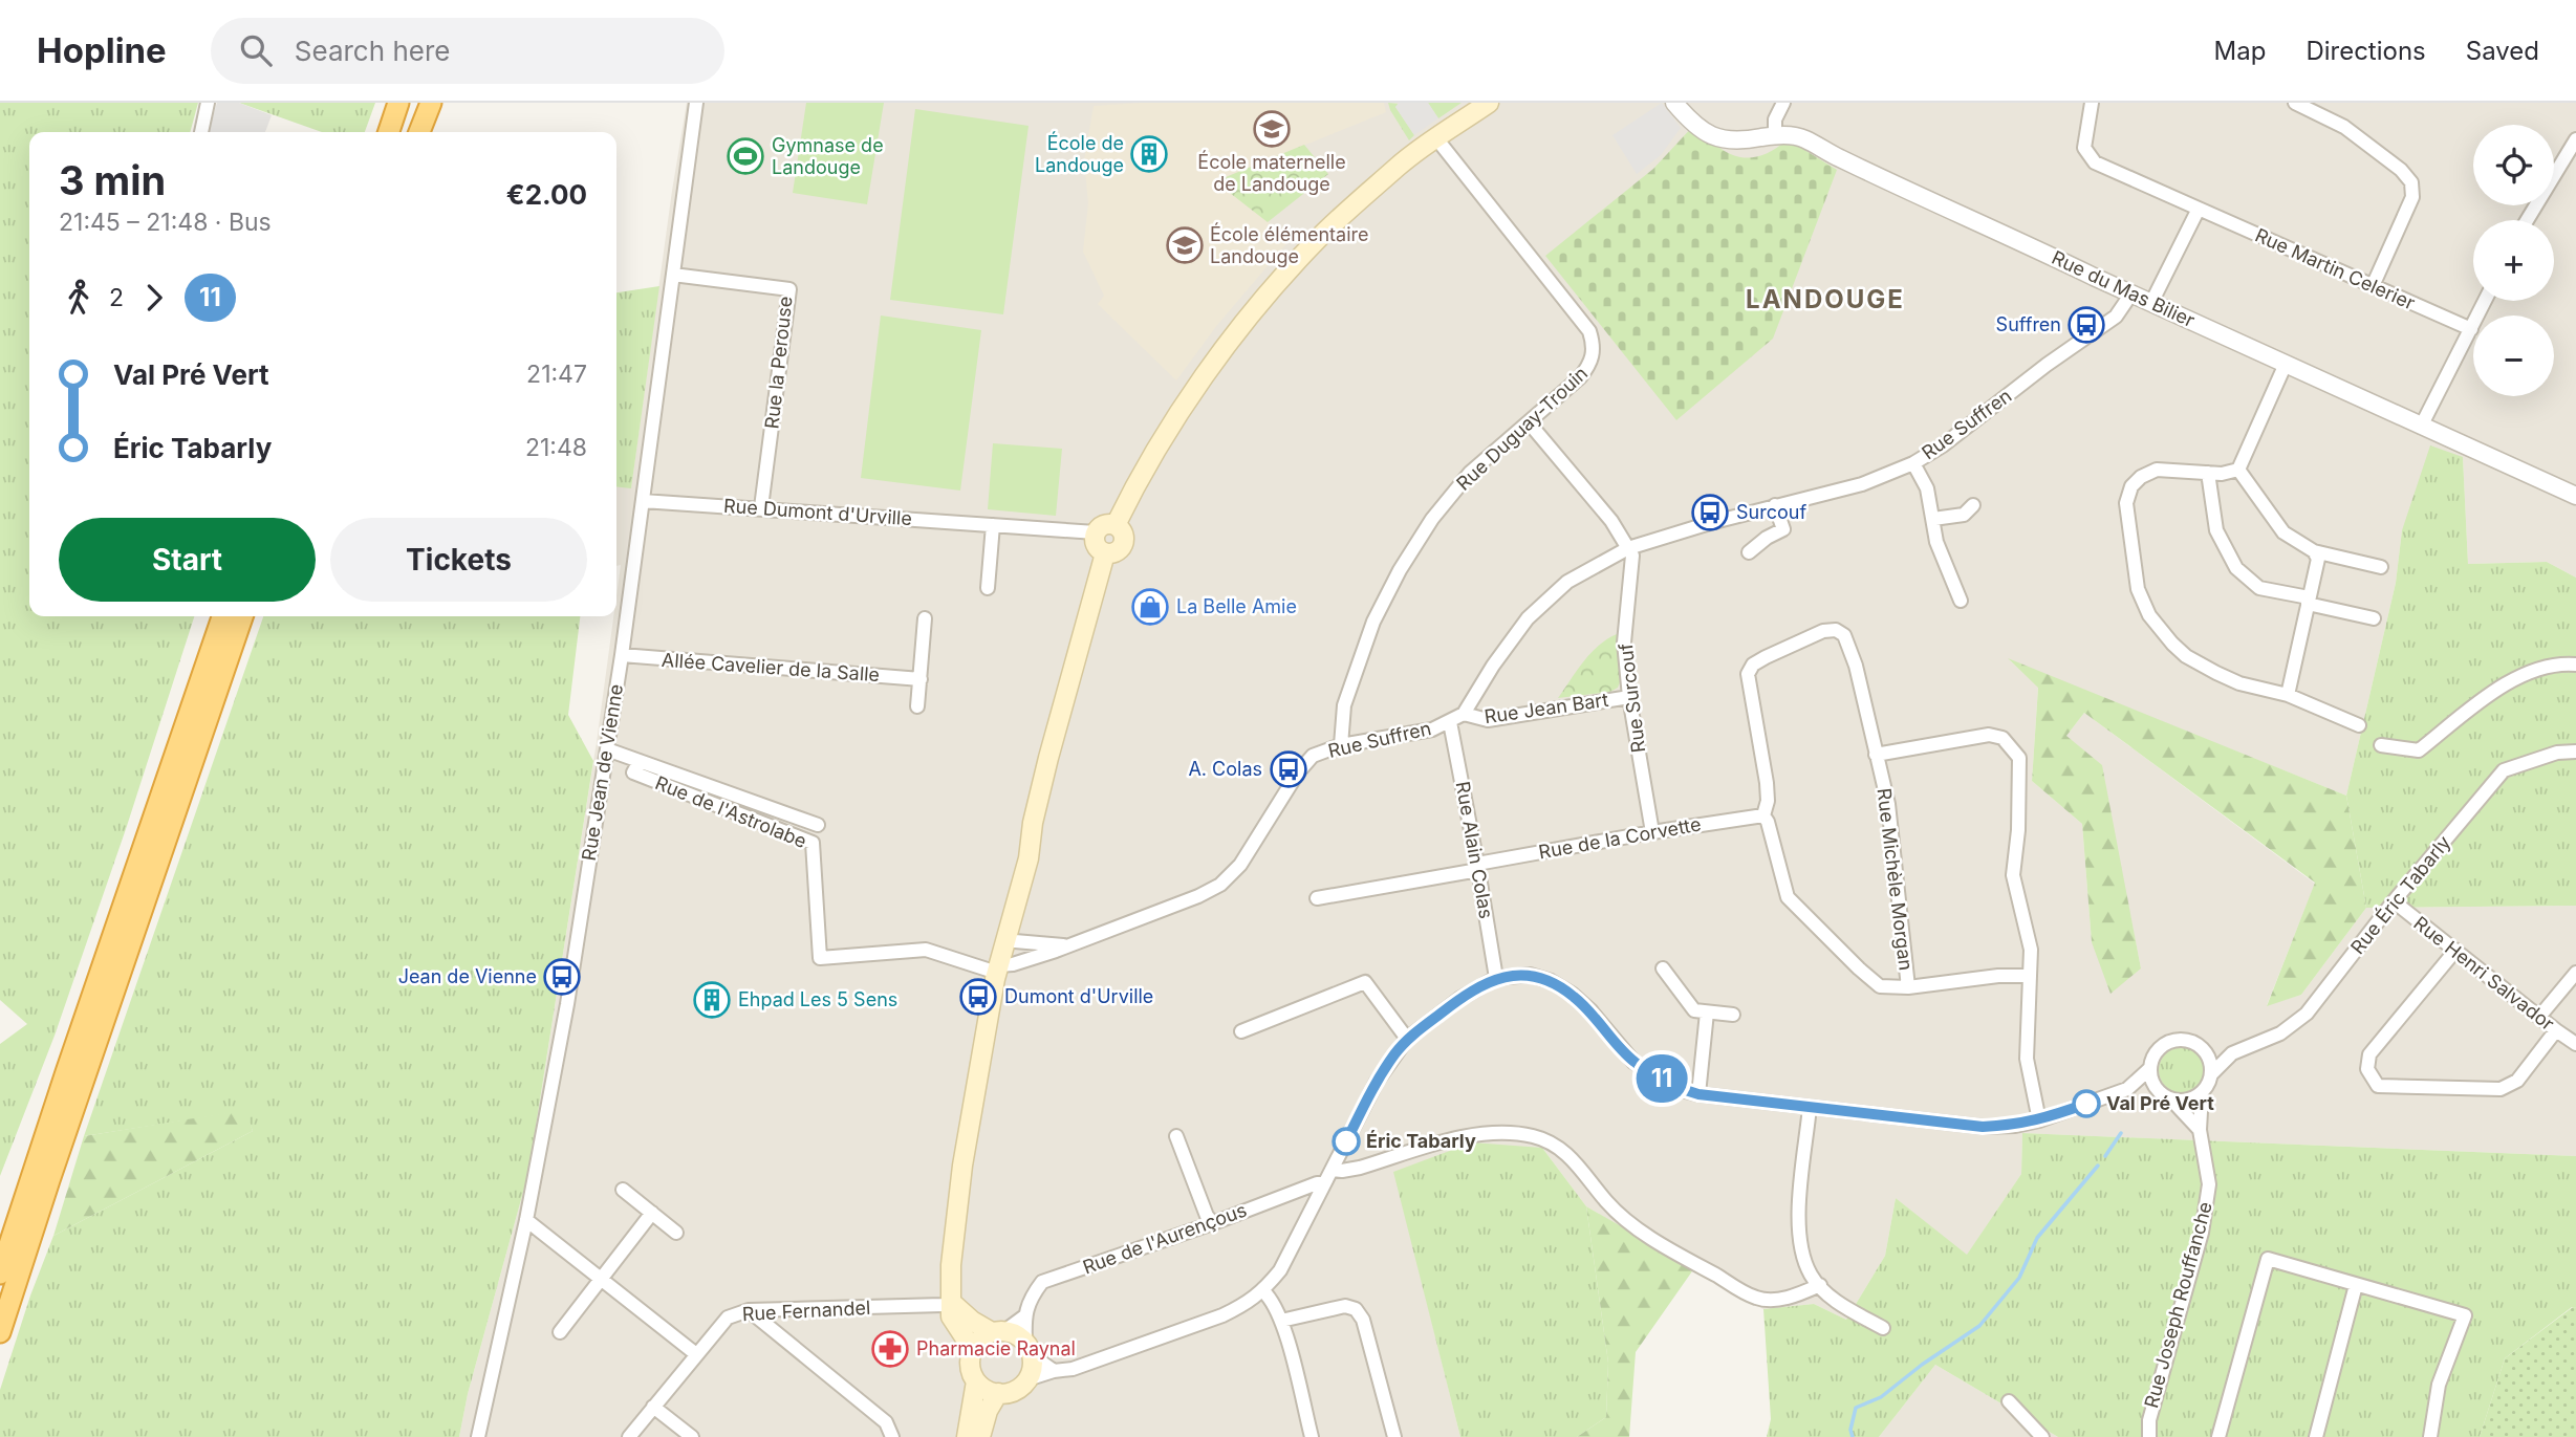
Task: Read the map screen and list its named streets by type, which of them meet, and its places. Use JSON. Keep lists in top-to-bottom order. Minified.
{"streets":{"street":["Rue Martin Celerier","Rue du Mas Bilier","Rue la Perouse","Rue Suffren","Rue Duguay-Trouin","Rue Dumont d'Urville","Allée Cavelier de la Salle","Rue Surcouf","Rue Jean Bart","Rue Jean de Vienne","Rue de l'Astrolabe","Rue de la Corvette","Rue Alain Colas","Rue Michèle Morgan","Rue Éric Tabarly","Rue Henri Salvador","Rue de l'Aurençous","Rue Joseph Rouffanche","Rue Fernandel"]},"crossings":[["Rue du Mas Bilier","Rue Suffren"],["Rue la Perouse","Rue Dumont d'Urville"],["Rue la Perouse","Rue Jean de Vienne"],["Rue Suffren","Rue Duguay-Trouin"],["Rue Suffren","Rue Surcouf"],["Rue Suffren","Rue Jean Bart"],["Rue Suffren","Rue de l'Astrolabe"],["Rue Suffren","Rue Alain Colas"],["Rue Dumont d'Urville","Rue Jean de Vienne"],["Allée Cavelier de la Salle","Rue Jean de Vienne"],["Rue Surcouf","Rue Jean Bart"],["Rue Surcouf","Rue de la Corvette"],["Rue Jean de Vienne","Rue de l'Astrolabe"],["Rue de la Corvette","Rue Alain Colas"],["Rue de la Corvette","Rue Michèle Morgan"],["Rue Éric Tabarly","Rue Henri Salvador"],["Rue Éric Tabarly","Rue Joseph Rouffanche"]],"districts":["LANDOUGE"],"places":{"school or university":["École maternelle de Landouge","École élémentaire Landouge"],"building":["École de Landouge","Ehpad Les 5 Sens"],"sports":["Gymnase de Landouge"],"bus stop":["Suffren","Surcouf","A. Colas","Jean de Vienne","Dumont d'Urville"],"shop":["La Belle Amie"],"other":["Val Pré Vert","Éric Tabarly"],"pharmacy":["Pharmacie Raynal"]},"lines":["bus line 11"],"page":{"header":"Hopline","search":"Search here","nav":["Map","Directions","Saved"],"on_map":"11","map_buttons":["+","−"],"heading":["3 min","21:45 – 21:48 · Bus","€2.00"],"legs":["2","11"],"list":[{"name":"Val Pré Vert","value":"21:47"},{"name":"Éric Tabarly","value":"21:48"}],"buttons":["Start","Tickets"]}}
